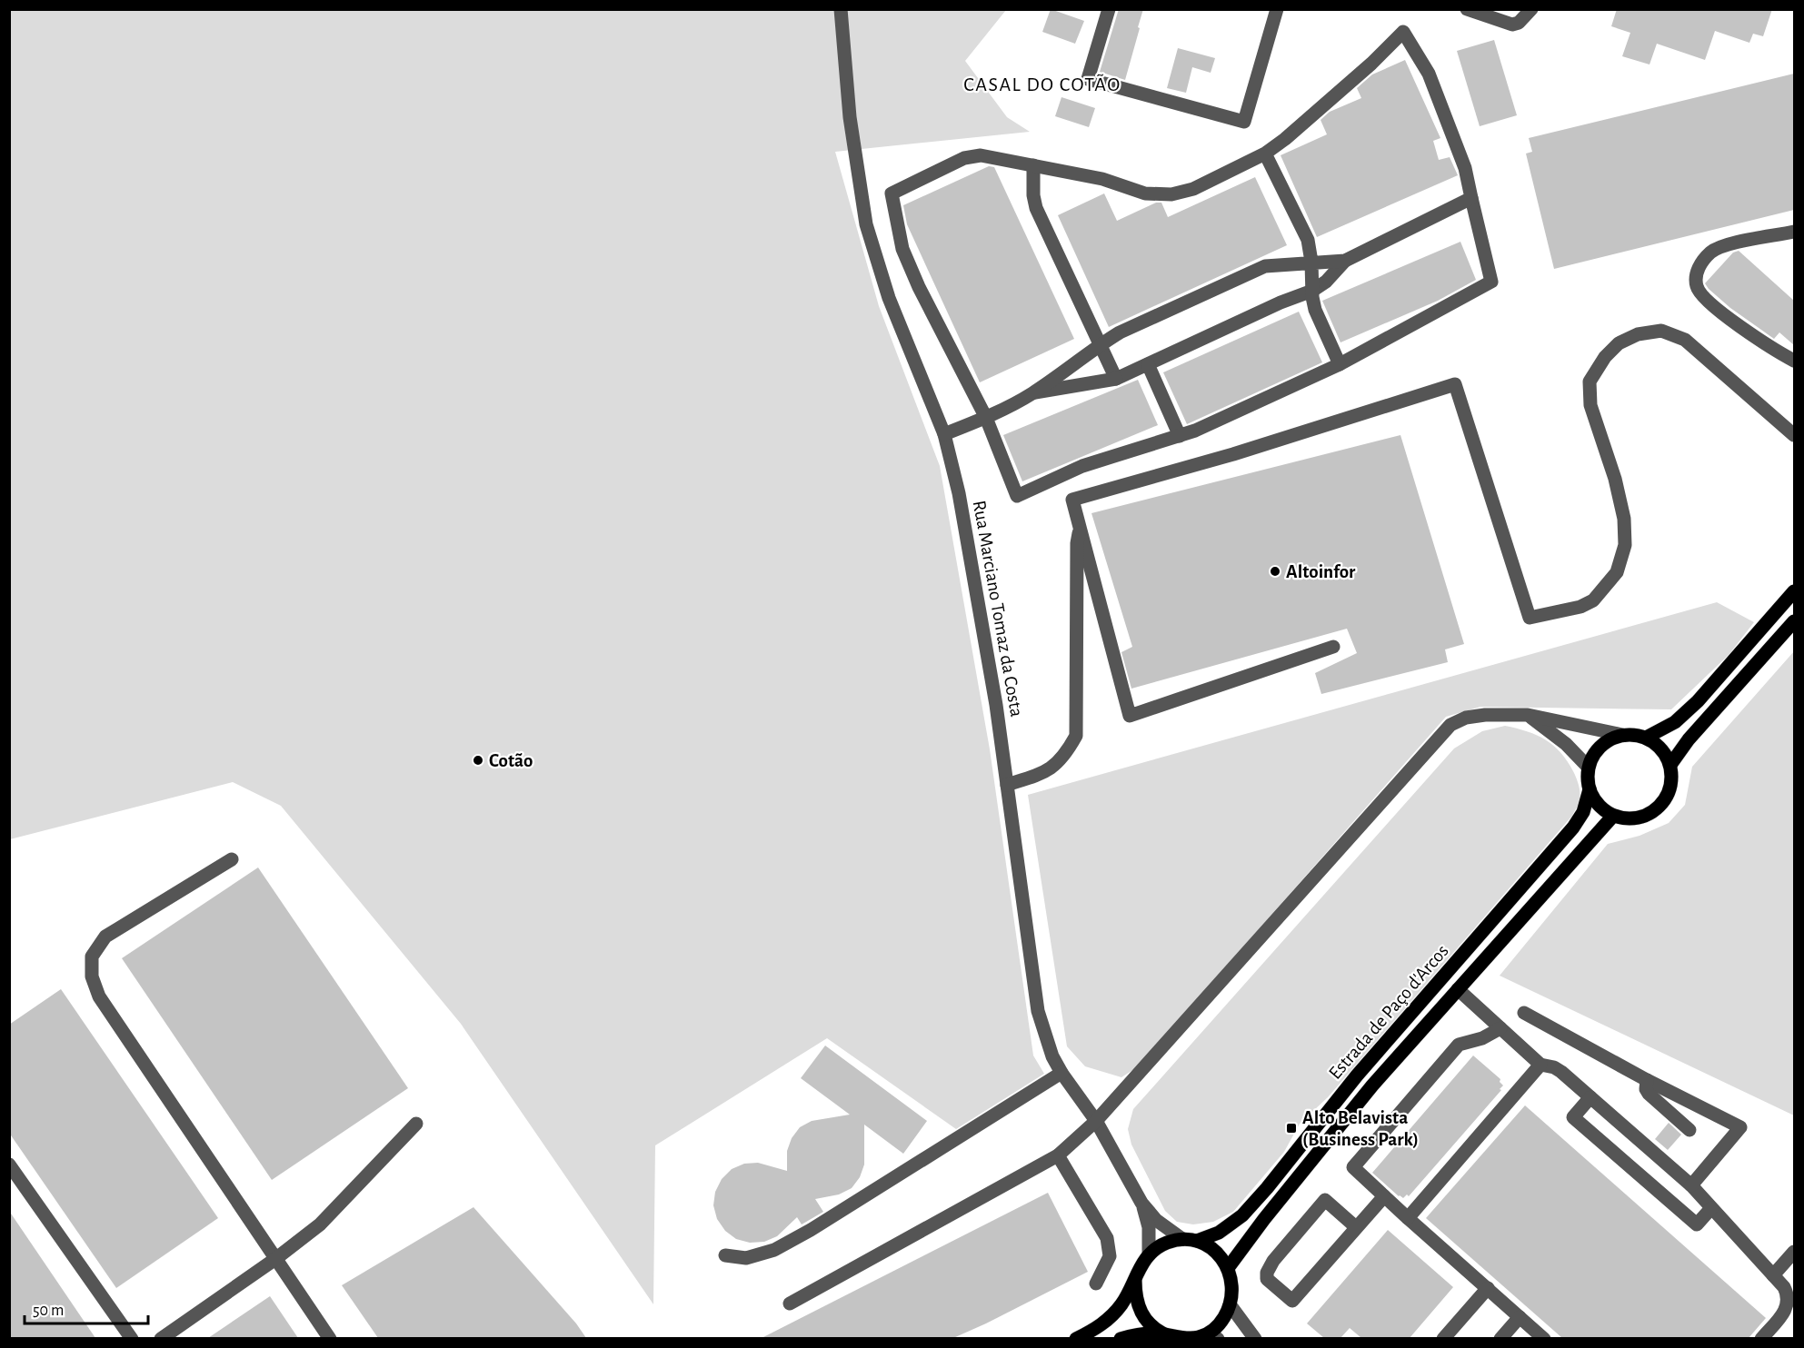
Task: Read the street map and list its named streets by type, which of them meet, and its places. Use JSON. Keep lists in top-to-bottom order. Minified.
{"streets":{"main road":["Estrada de Paço d'Arcos"],"street":["Rua Marciano Tomaz da Costa"]},"crossings":[["Rua Marciano Tomaz da Costa","Estrada de Paço d'Arcos"]],"districts":["CASAL DO COTÃO"],"places":{"other":["Altoinfor","Cotão"],"transit":["Alto Belavista (Business Park)"]},"scale_bar":"50 m"}
